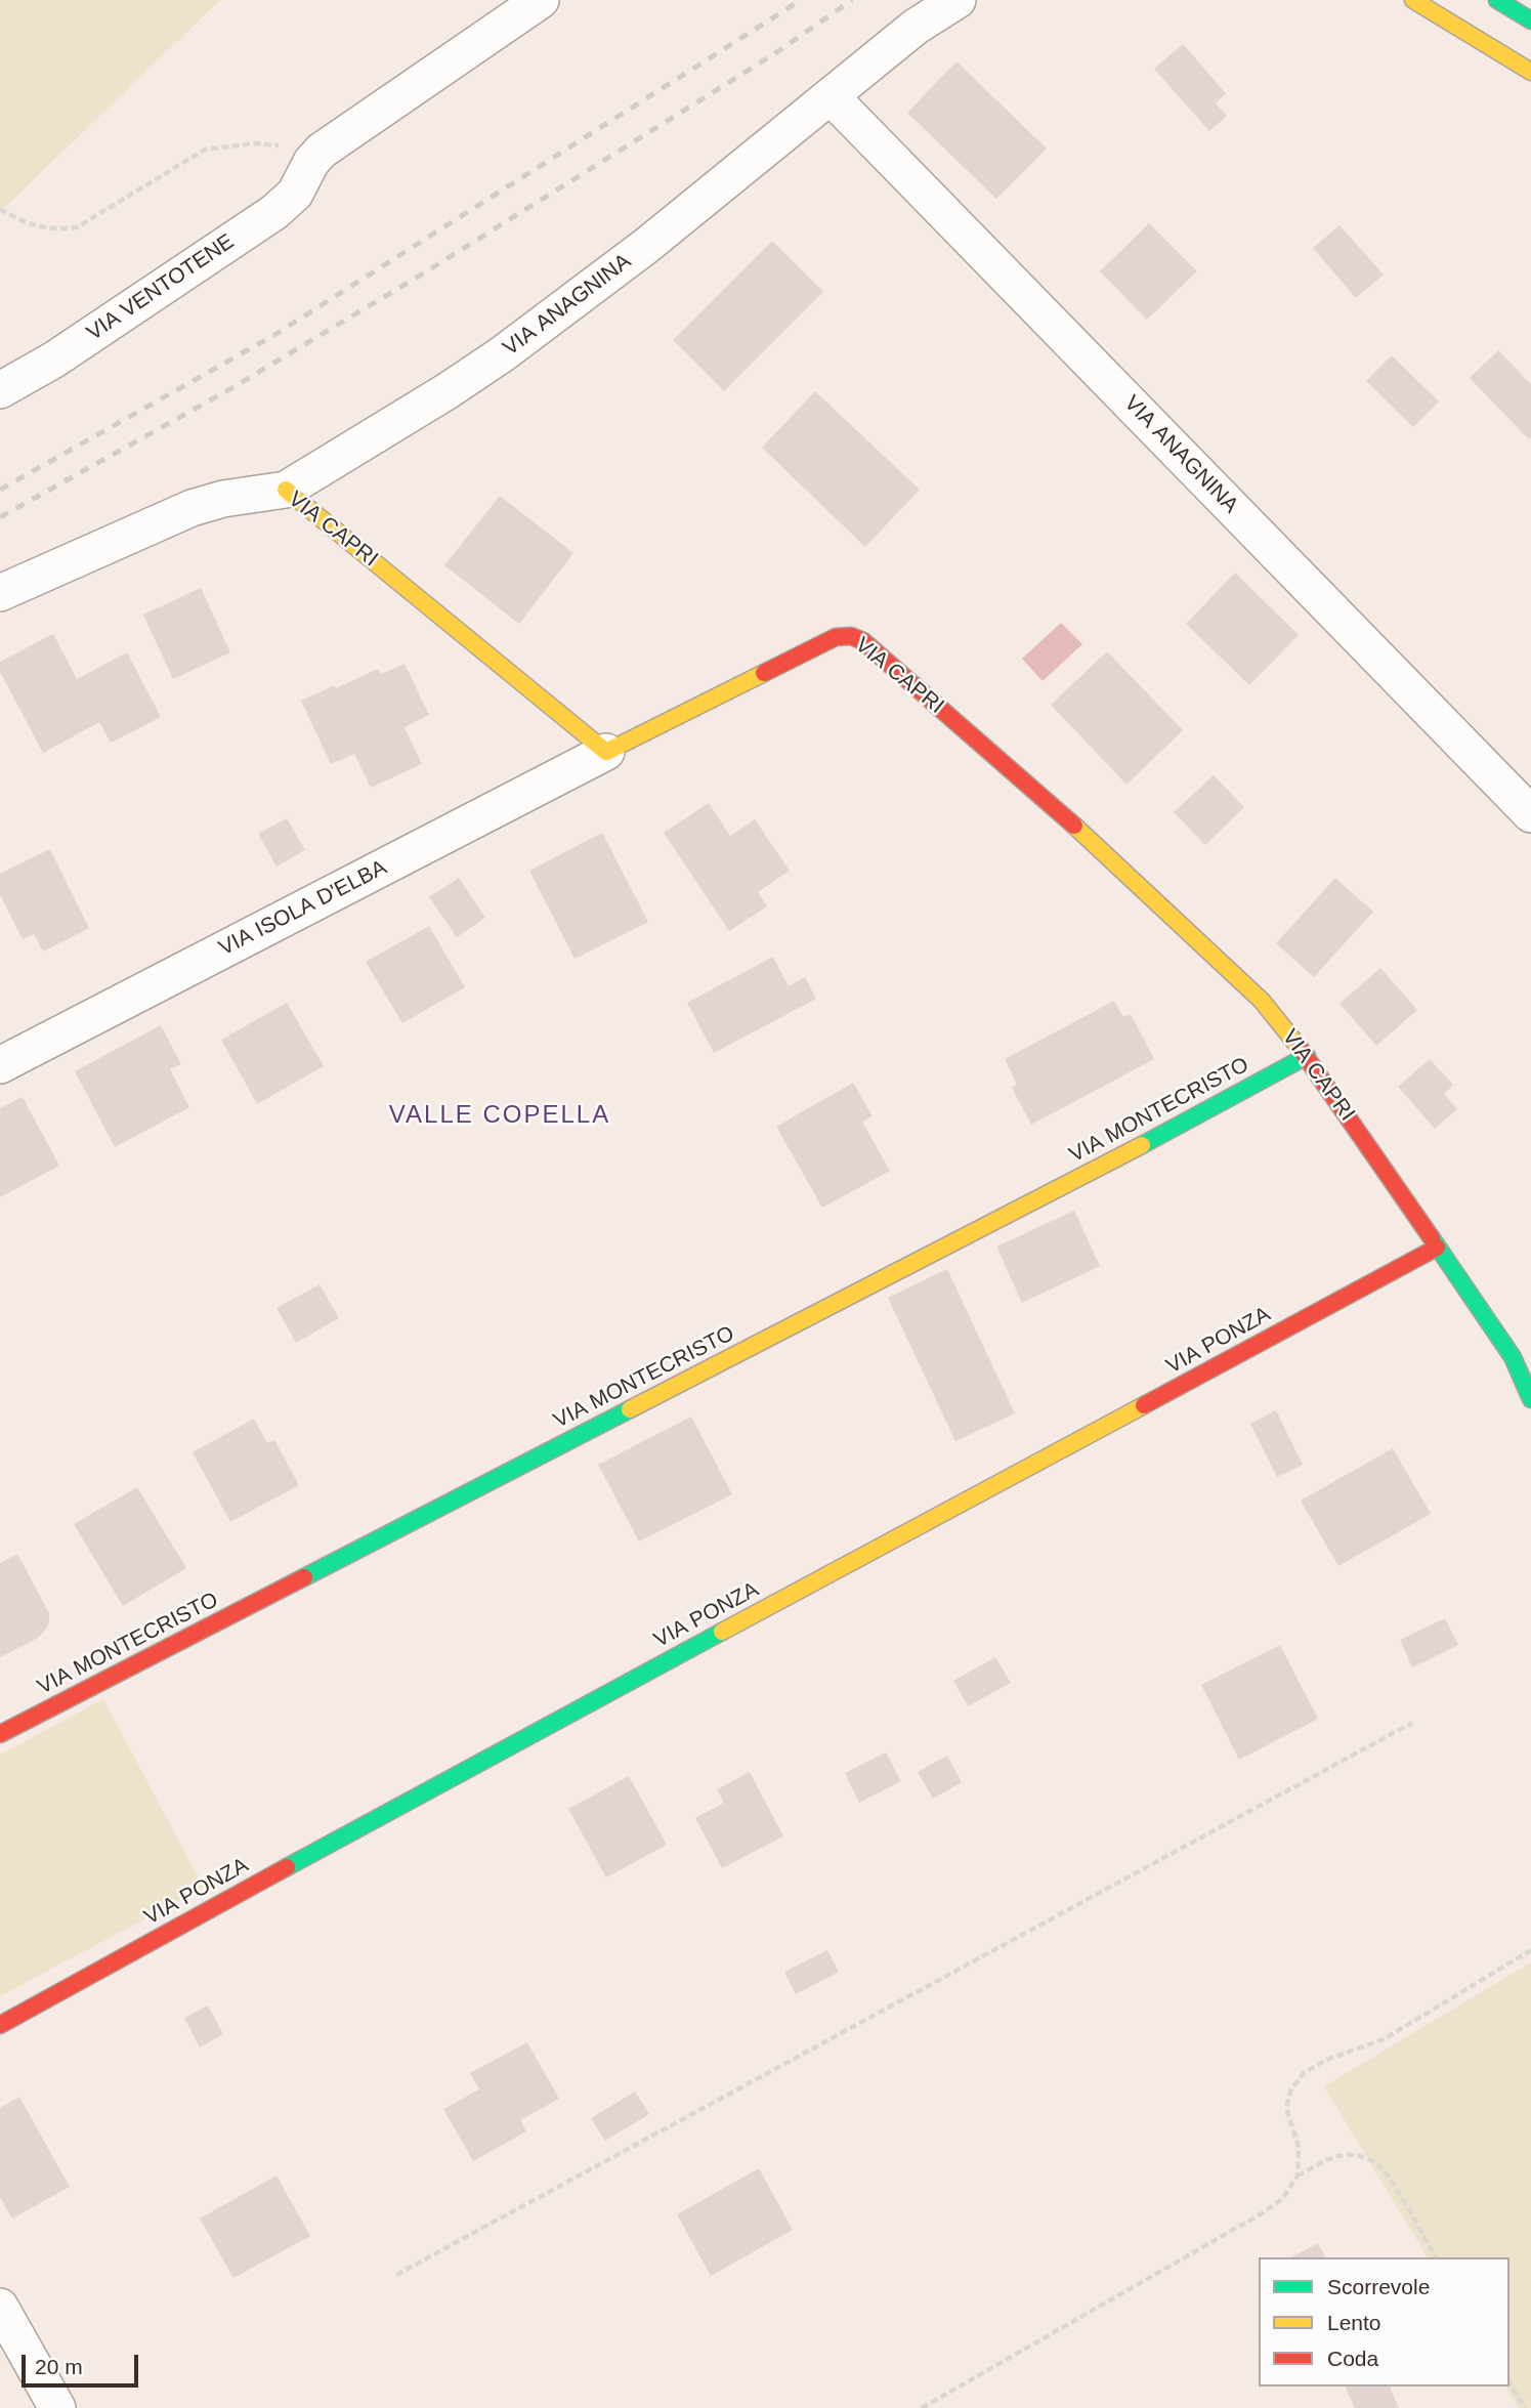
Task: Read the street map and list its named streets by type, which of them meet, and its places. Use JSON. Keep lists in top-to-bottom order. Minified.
{"streets":{"street":["VIA VENTOTENE","VIA ANAGNINA","VIA CAPRI","VIA ISOLA D'ELBA","VIA MONTECRISTO","VIA PONZA"]},"crossings":[["VIA ANAGNINA","VIA CAPRI"],["VIA CAPRI","VIA ISOLA D'ELBA"],["VIA CAPRI","VIA MONTECRISTO"],["VIA CAPRI","VIA PONZA"]],"districts":["VALLE COPELLA"],"legend":["Scorrevole","Lento","Coda"],"scale_bar":"20 m"}
